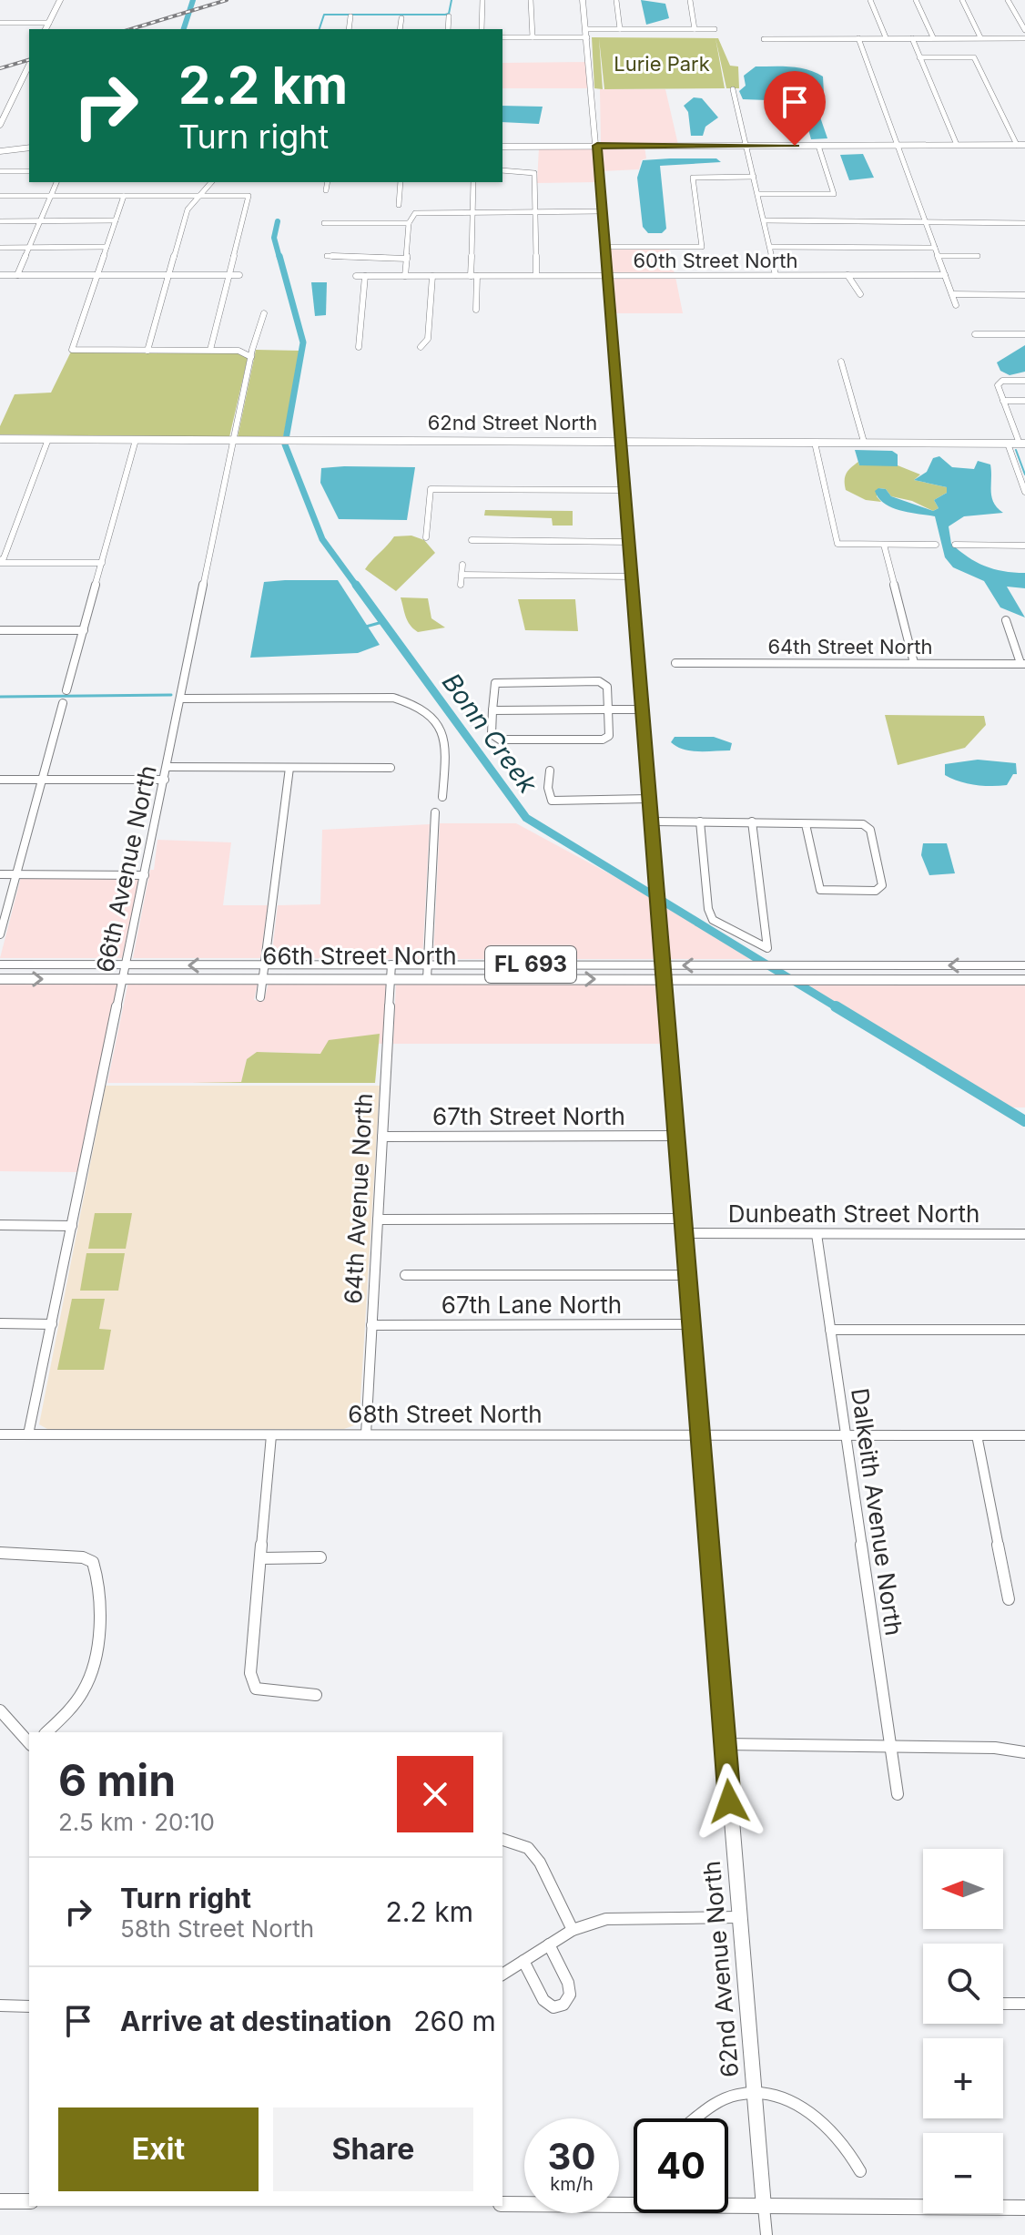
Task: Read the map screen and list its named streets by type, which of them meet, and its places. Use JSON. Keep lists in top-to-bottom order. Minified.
{"streets":{"main road":["66th Street North","FL 693"],"street":["60th Street North","62nd Street North","64th Street North","66th Avenue North","67th Street North","64th Avenue North","Dunbeath Street North","67th Lane North","68th Street North","Dalkeith Avenue North","62nd Avenue North"]},"crossings":[["60th Street North","62nd Avenue North"],["62nd Street North","66th Avenue North"],["62nd Street North","62nd Avenue North"],["66th Avenue North","66th Street North"],["66th Avenue North","68th Street North"],["66th Street North","64th Avenue North"],["66th Street North","62nd Avenue North"],["67th Street North","64th Avenue North"],["67th Street North","62nd Avenue North"],["64th Avenue North","Dunbeath Street North"],["64th Avenue North","67th Lane North"],["64th Avenue North","68th Street North"],["Dunbeath Street North","Dalkeith Avenue North"],["Dunbeath Street North","62nd Avenue North"],["67th Lane North","62nd Avenue North"],["68th Street North","Dalkeith Avenue North"],["68th Street North","62nd Avenue North"]],"water":["Bonn Creek"],"parks":["Lurie Park"],"north":"left","page":{"turn":["2.2 km","Turn right"],"heading":["6 min","2.5 km · 20:10"],"map_buttons":["+","−"],"list":[{"name":"Turn right","note":"58th Street North","value":"2.2 km"},{"name":"Arrive at destination","value":"260 m"}],"buttons":["Exit","Share"],"speed":"30 km/h","limit":"40"}}
